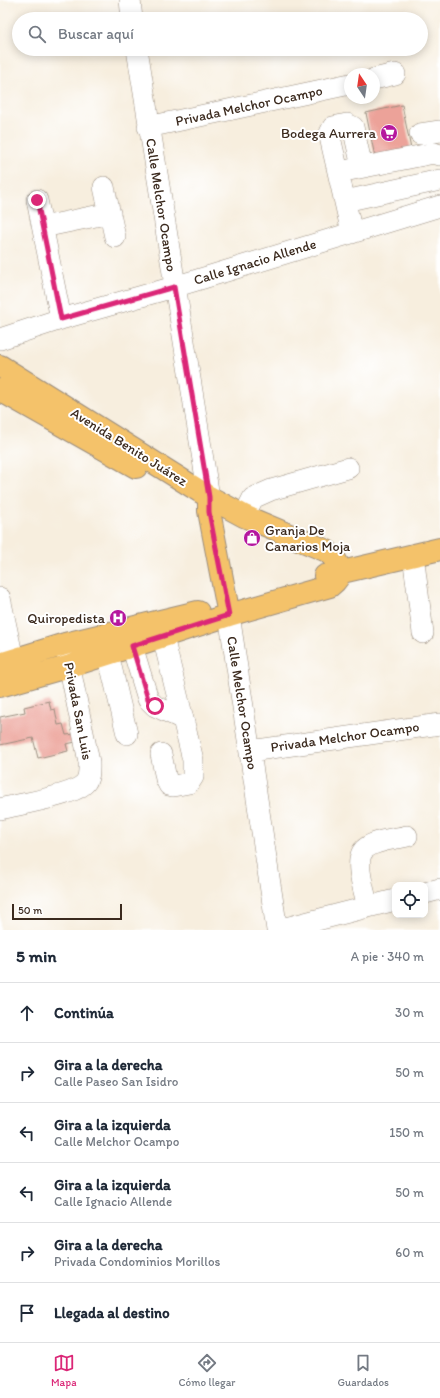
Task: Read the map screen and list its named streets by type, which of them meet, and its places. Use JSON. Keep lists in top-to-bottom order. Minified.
{"streets":{"main road":["Calle Melchor Ocampo","Avenida Benito Juárez"],"street":["Privada Melchor Ocampo","Calle Ignacio Allende","Privada San Luis"]},"crossings":[["Privada Melchor Ocampo","Calle Melchor Ocampo"],["Calle Melchor Ocampo","Calle Ignacio Allende"],["Calle Melchor Ocampo","Avenida Benito Juárez"]],"places":{"supermarket":["Bodega Aurrera"],"shop":["Granja De Canarios Moja"],"hospital":["Quiropedista"]},"scale_bar":"50 m","north":"top","page":{"search":"Buscar aquí","scale":"50 m","heading":["5 min","A pie · 340 m"],"list":[["Continúa","30 m"],["Gira a la derecha","Calle Paseo San Isidro","50 m"],["Gira a la izquierda","Calle Melchor Ocampo","150 m"],["Gira a la izquierda","Calle Ignacio Allende","50 m"],["Gira a la derecha","Privada Condominios Morillos","60 m"],"Llegada al destino"],"nav":["Mapa","Cómo llegar","Guardados"]}}
